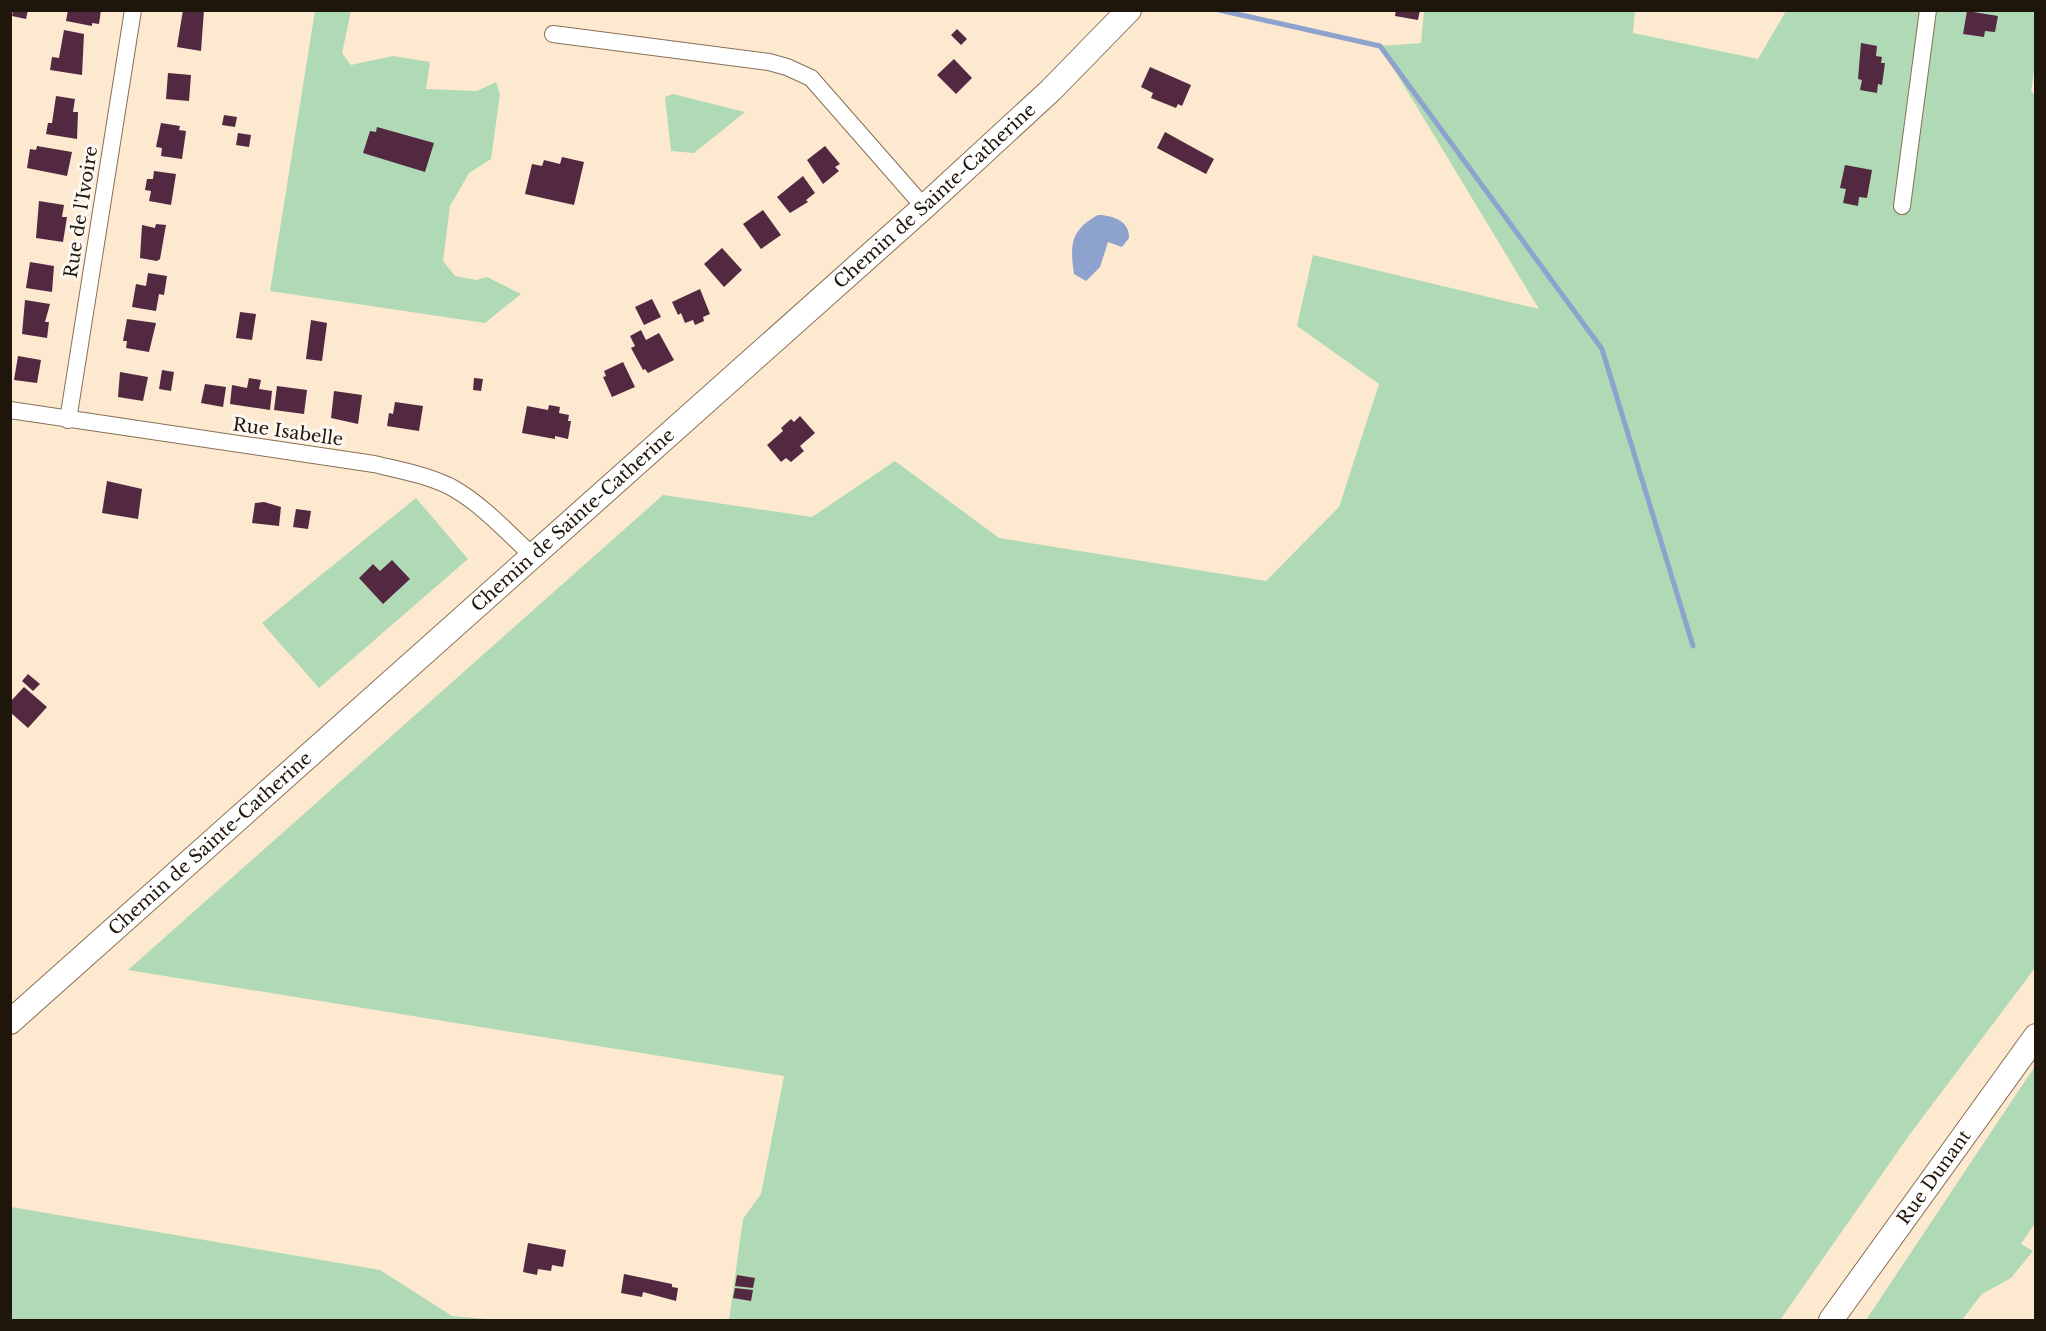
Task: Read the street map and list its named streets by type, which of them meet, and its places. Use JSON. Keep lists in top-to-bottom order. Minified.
{"streets":{"main road":["Chemin de Sainte-Catherine","Rue Dunant"],"street":["Rue de l'Ivoire","Rue Isabelle"]},"crossings":[["Chemin de Sainte-Catherine","Rue Isabelle"],["Rue de l'Ivoire","Rue Isabelle"]]}
